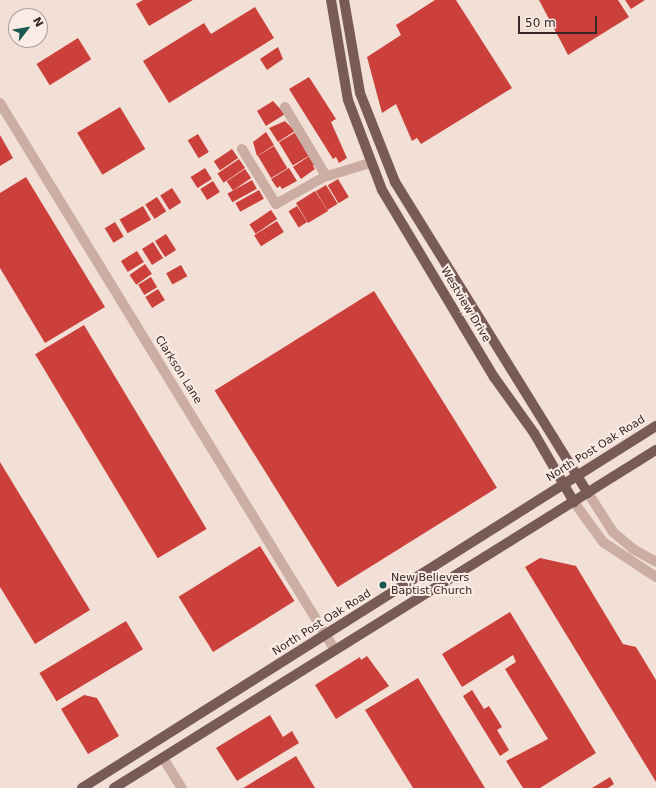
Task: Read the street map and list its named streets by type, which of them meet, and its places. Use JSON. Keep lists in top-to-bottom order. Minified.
{"streets":{"main road":["Westview Drive","North Post Oak Road"],"street":["Clarkson Lane"]},"crossings":[["Westview Drive","North Post Oak Road"],["Clarkson Lane","North Post Oak Road"]],"places":["New Believers Baptist Church"],"scale_bar":"50 m","north":"top right"}
